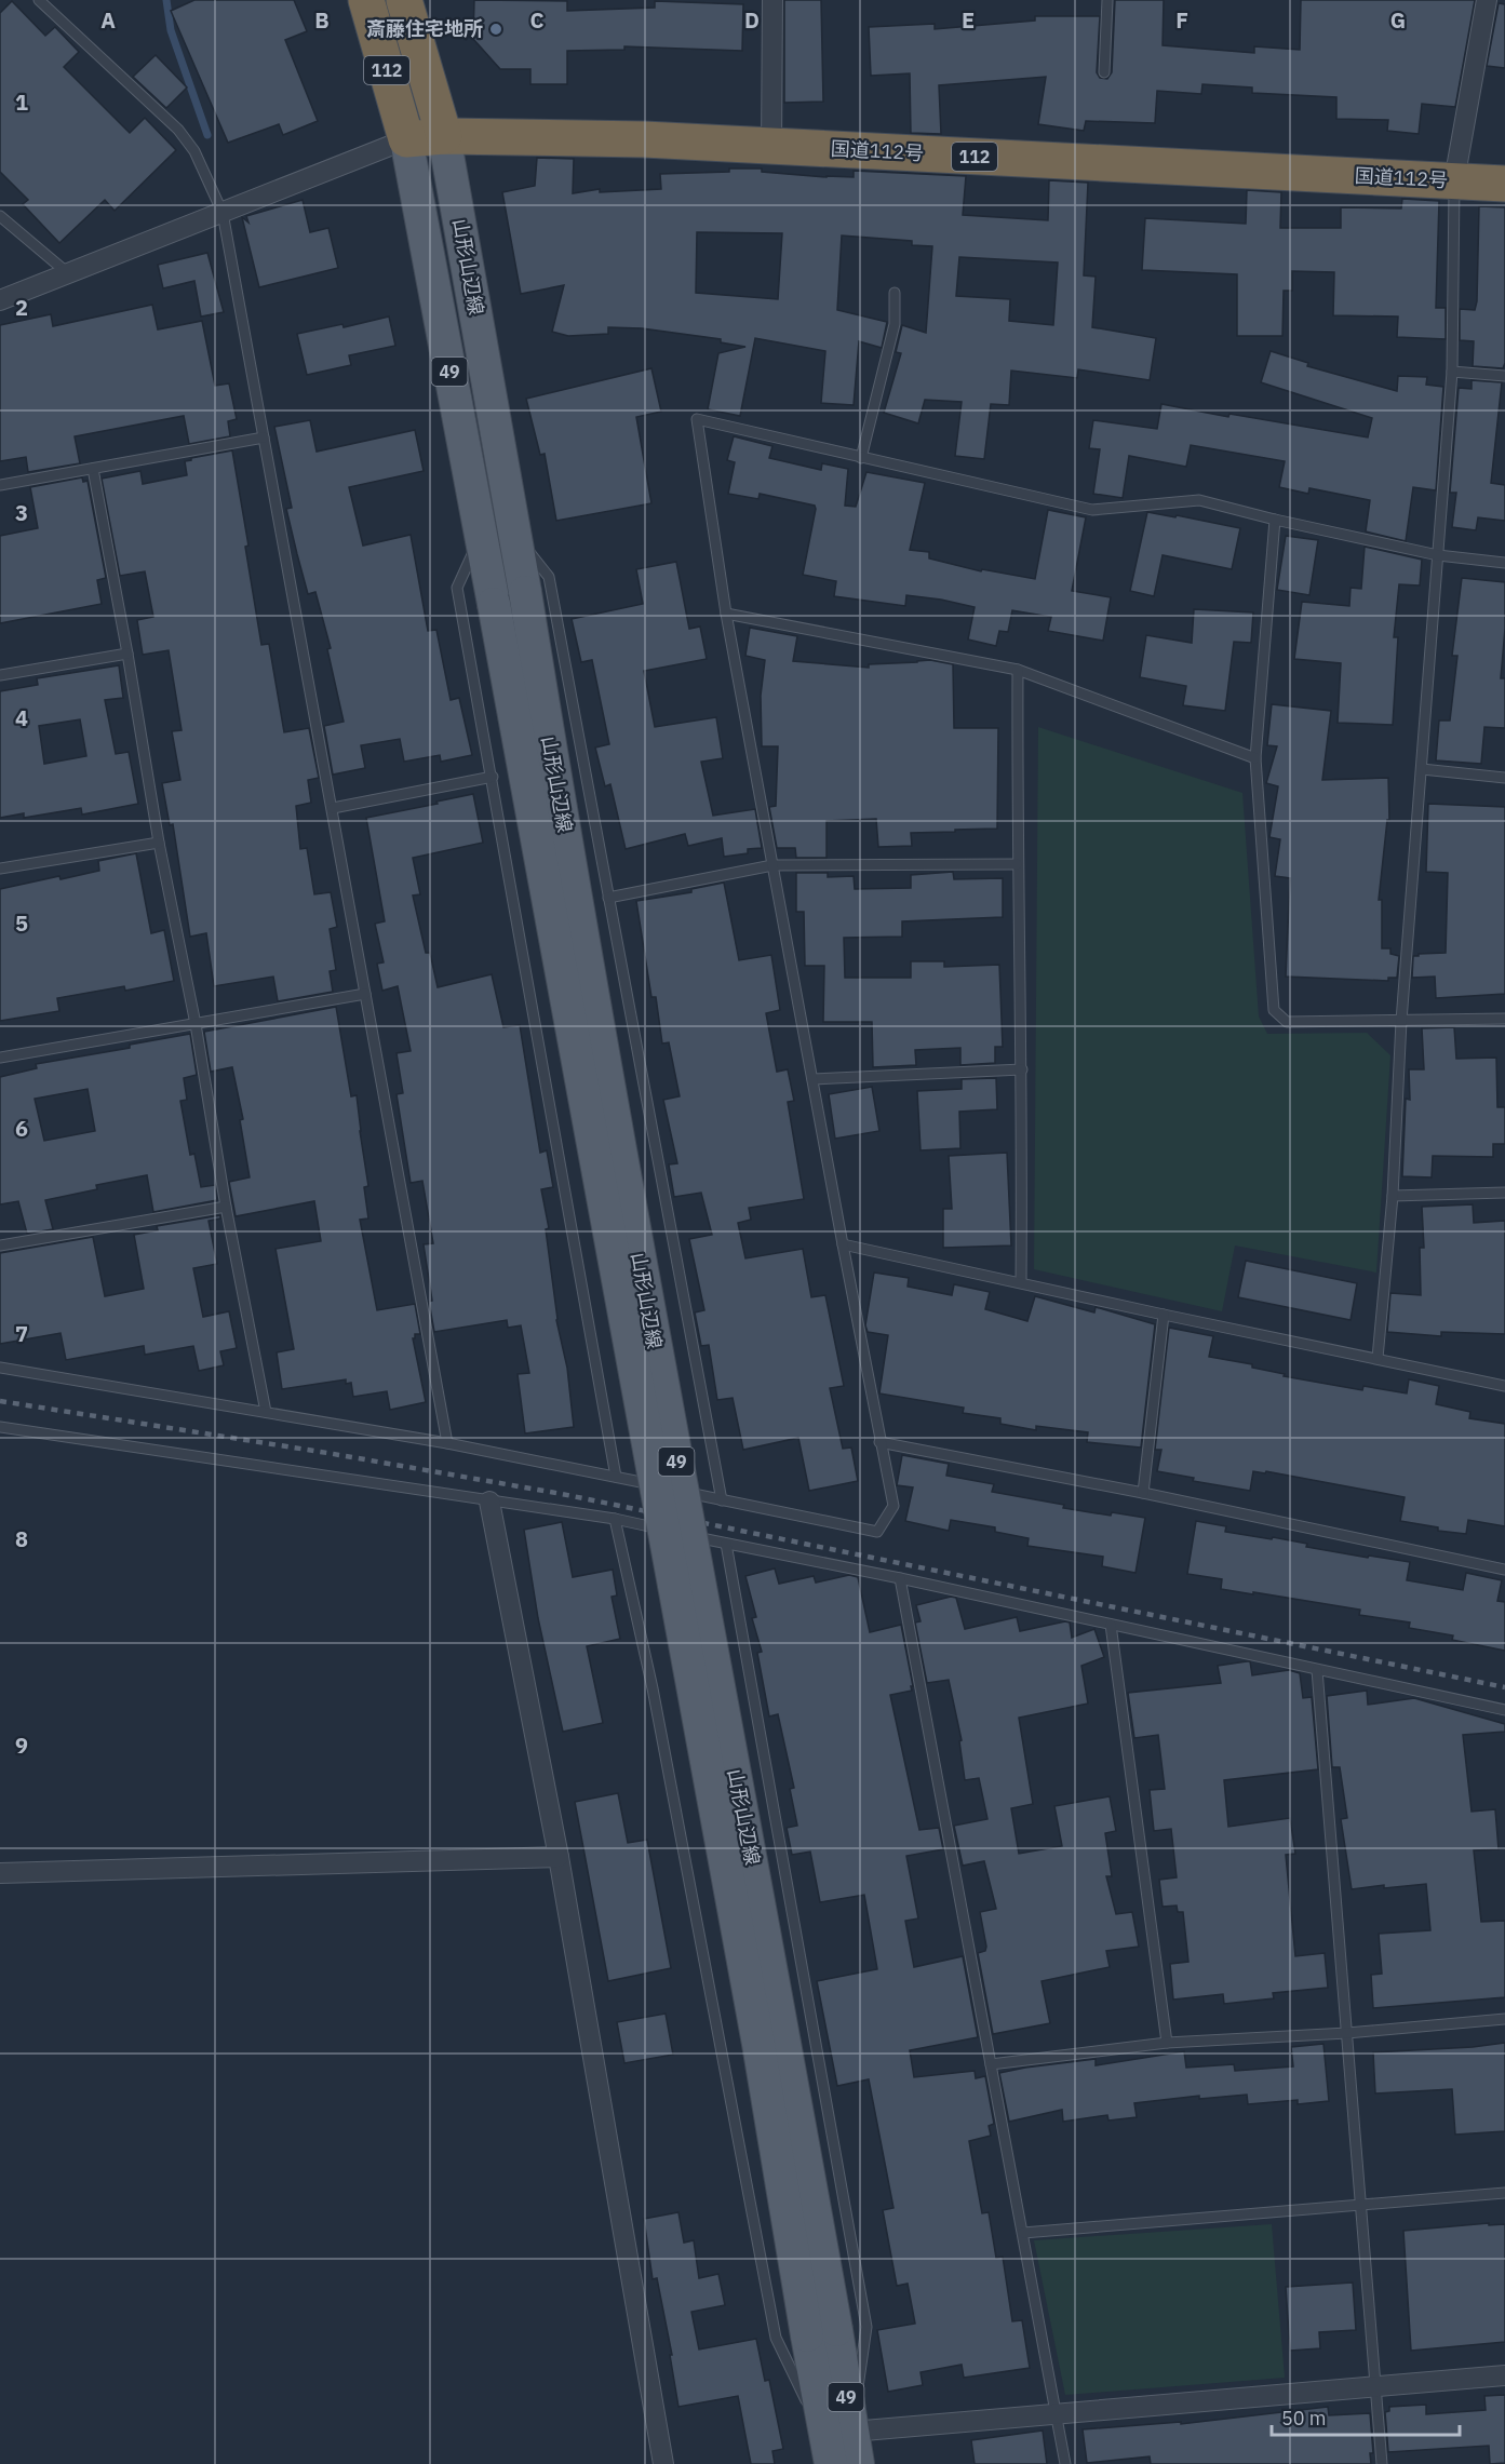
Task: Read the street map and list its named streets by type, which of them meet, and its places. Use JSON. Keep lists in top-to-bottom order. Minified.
{"streets":{"highway":["112","国道112号"],"main road":["山形山辺線","49"]},"crossings":[["112","国道112号"],["112","山形山辺線"],["国道112号","山形山辺線"]],"places":["斎藤住宅地所"],"scale_bar":"50 m","grid":{"columns":["A","B","C","D","E","F","G"],"rows":["1","2","3","4","5","6","7","8","9"]}}
